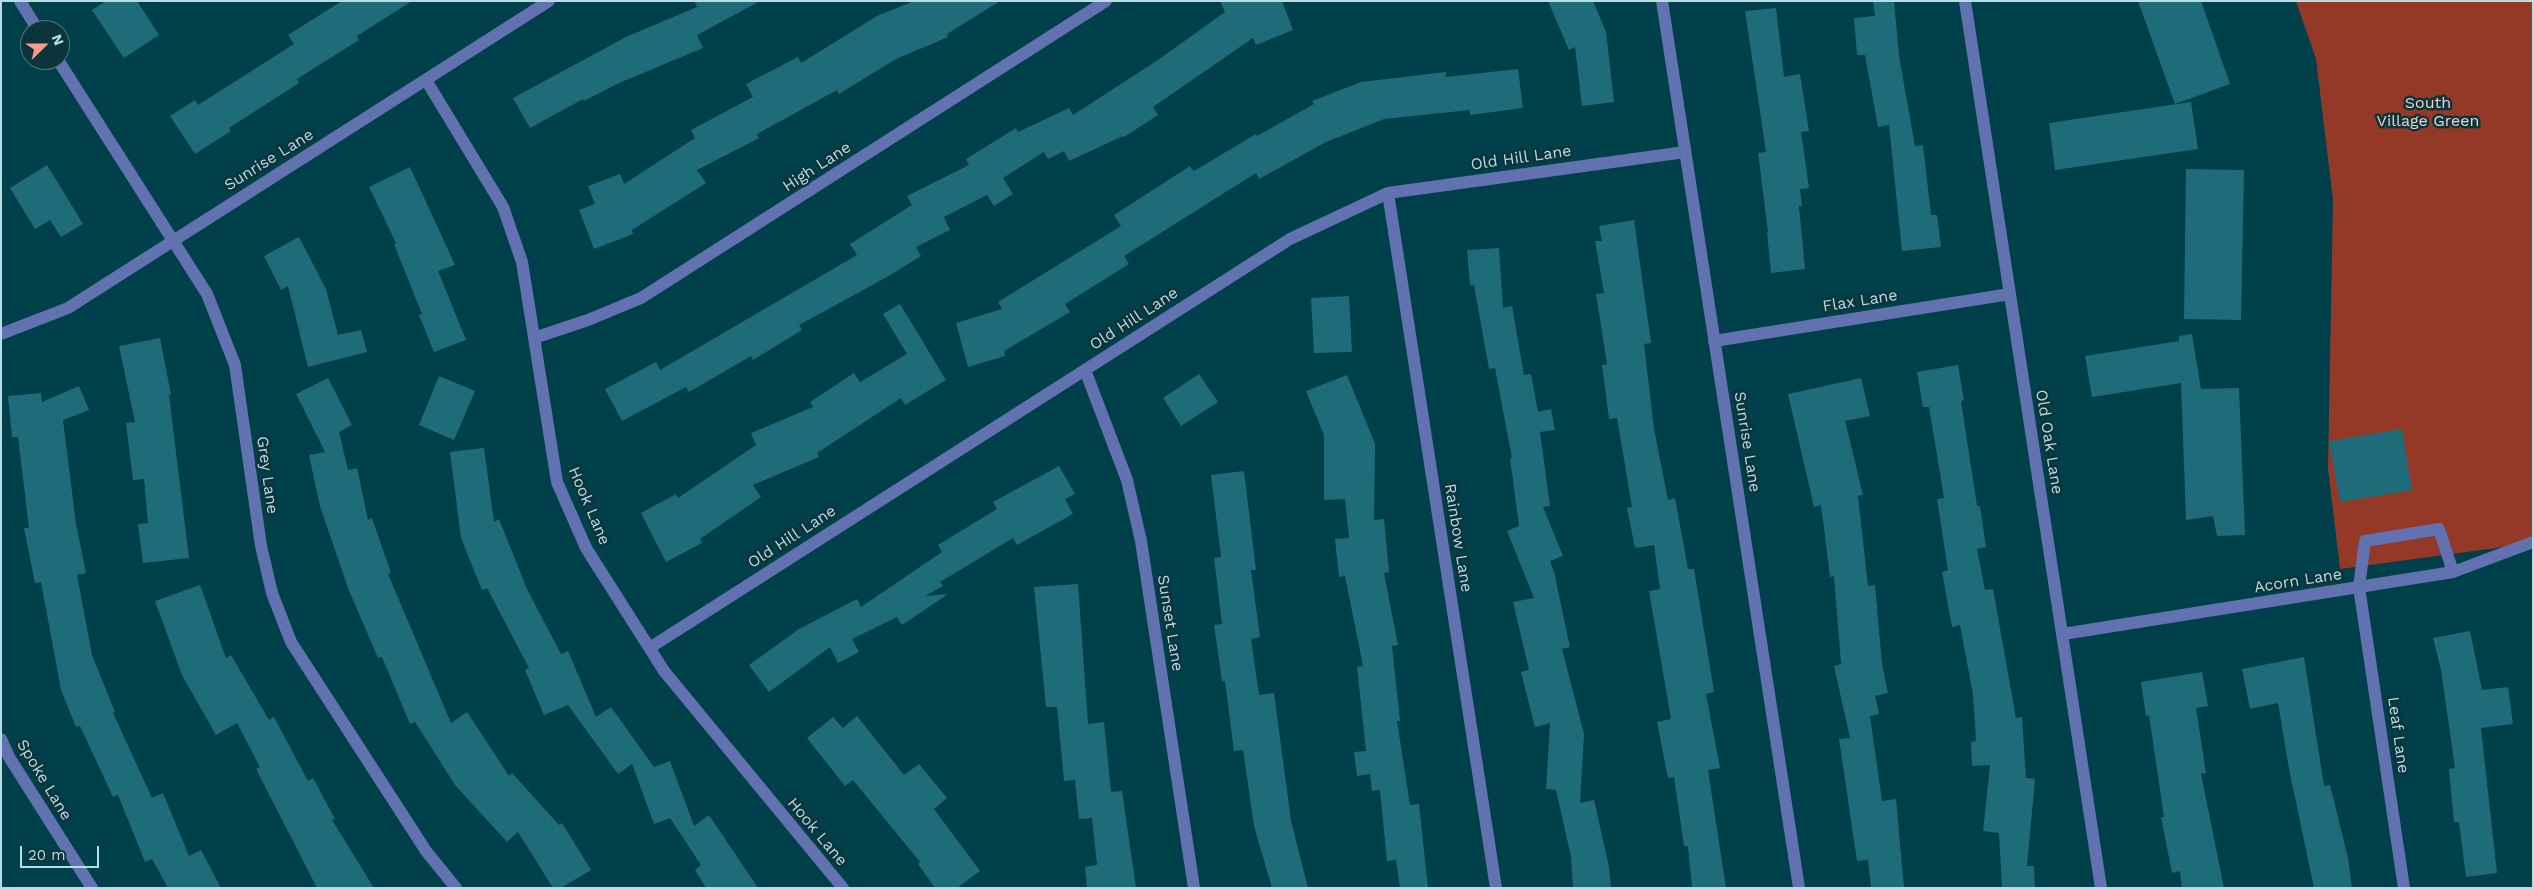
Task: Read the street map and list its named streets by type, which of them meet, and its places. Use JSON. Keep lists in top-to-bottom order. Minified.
{"streets":{"street":["Old Hill Lane","Sunrise Lane","High Lane","Flax Lane","Old Oak Lane","Grey Lane","Hook Lane","Rainbow Lane","Acorn Lane","Sunset Lane","Leaf Lane","Spoke Lane"]},"crossings":[["Old Hill Lane","Sunrise Lane"],["Old Hill Lane","Hook Lane"],["Old Hill Lane","Rainbow Lane"],["Old Hill Lane","Sunset Lane"],["Sunrise Lane","Flax Lane"],["Sunrise Lane","Grey Lane"],["Sunrise Lane","Hook Lane"],["High Lane","Hook Lane"],["Flax Lane","Old Oak Lane"],["Old Oak Lane","Acorn Lane"],["Acorn Lane","Leaf Lane"]],"parks":["South Village Green"],"scale_bar":"20 m","north":"right"}
